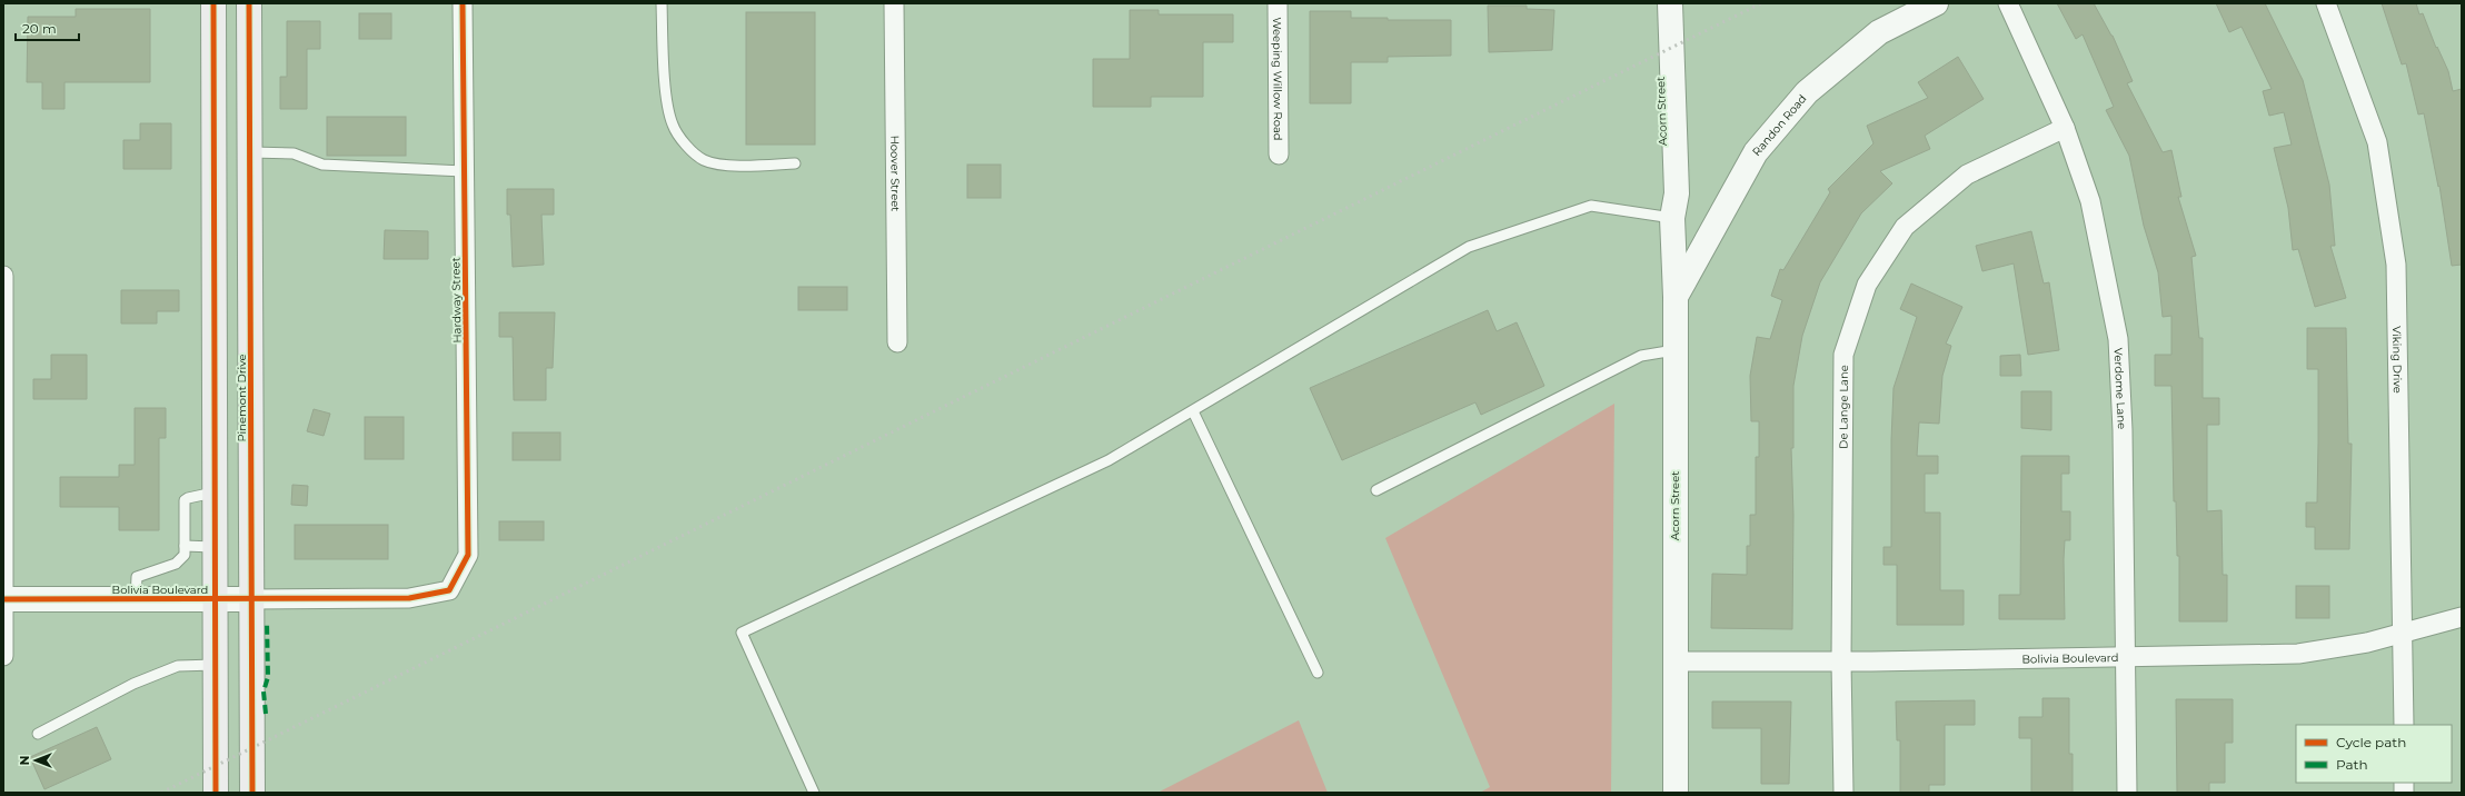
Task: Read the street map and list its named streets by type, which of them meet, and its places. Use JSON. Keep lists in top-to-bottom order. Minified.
{"streets":{"main road":["Pinemont Drive"],"street":["Weeping Willow Road","Acorn Street","Randon Road","Hoover Street","Hardway Street","Viking Drive","Verdome Lane","De Lange Lane","Bolivia Boulevard"]},"crossings":[["Acorn Street","Randon Road"],["Acorn Street","Bolivia Boulevard"],["Hardway Street","Bolivia Boulevard"],["Viking Drive","Bolivia Boulevard"],["Verdome Lane","De Lange Lane"],["Verdome Lane","Bolivia Boulevard"],["Pinemont Drive","Bolivia Boulevard"],["De Lange Lane","Bolivia Boulevard"]],"legend":["Cycle path","Path"],"scale_bar":"20 m","north":"left"}
